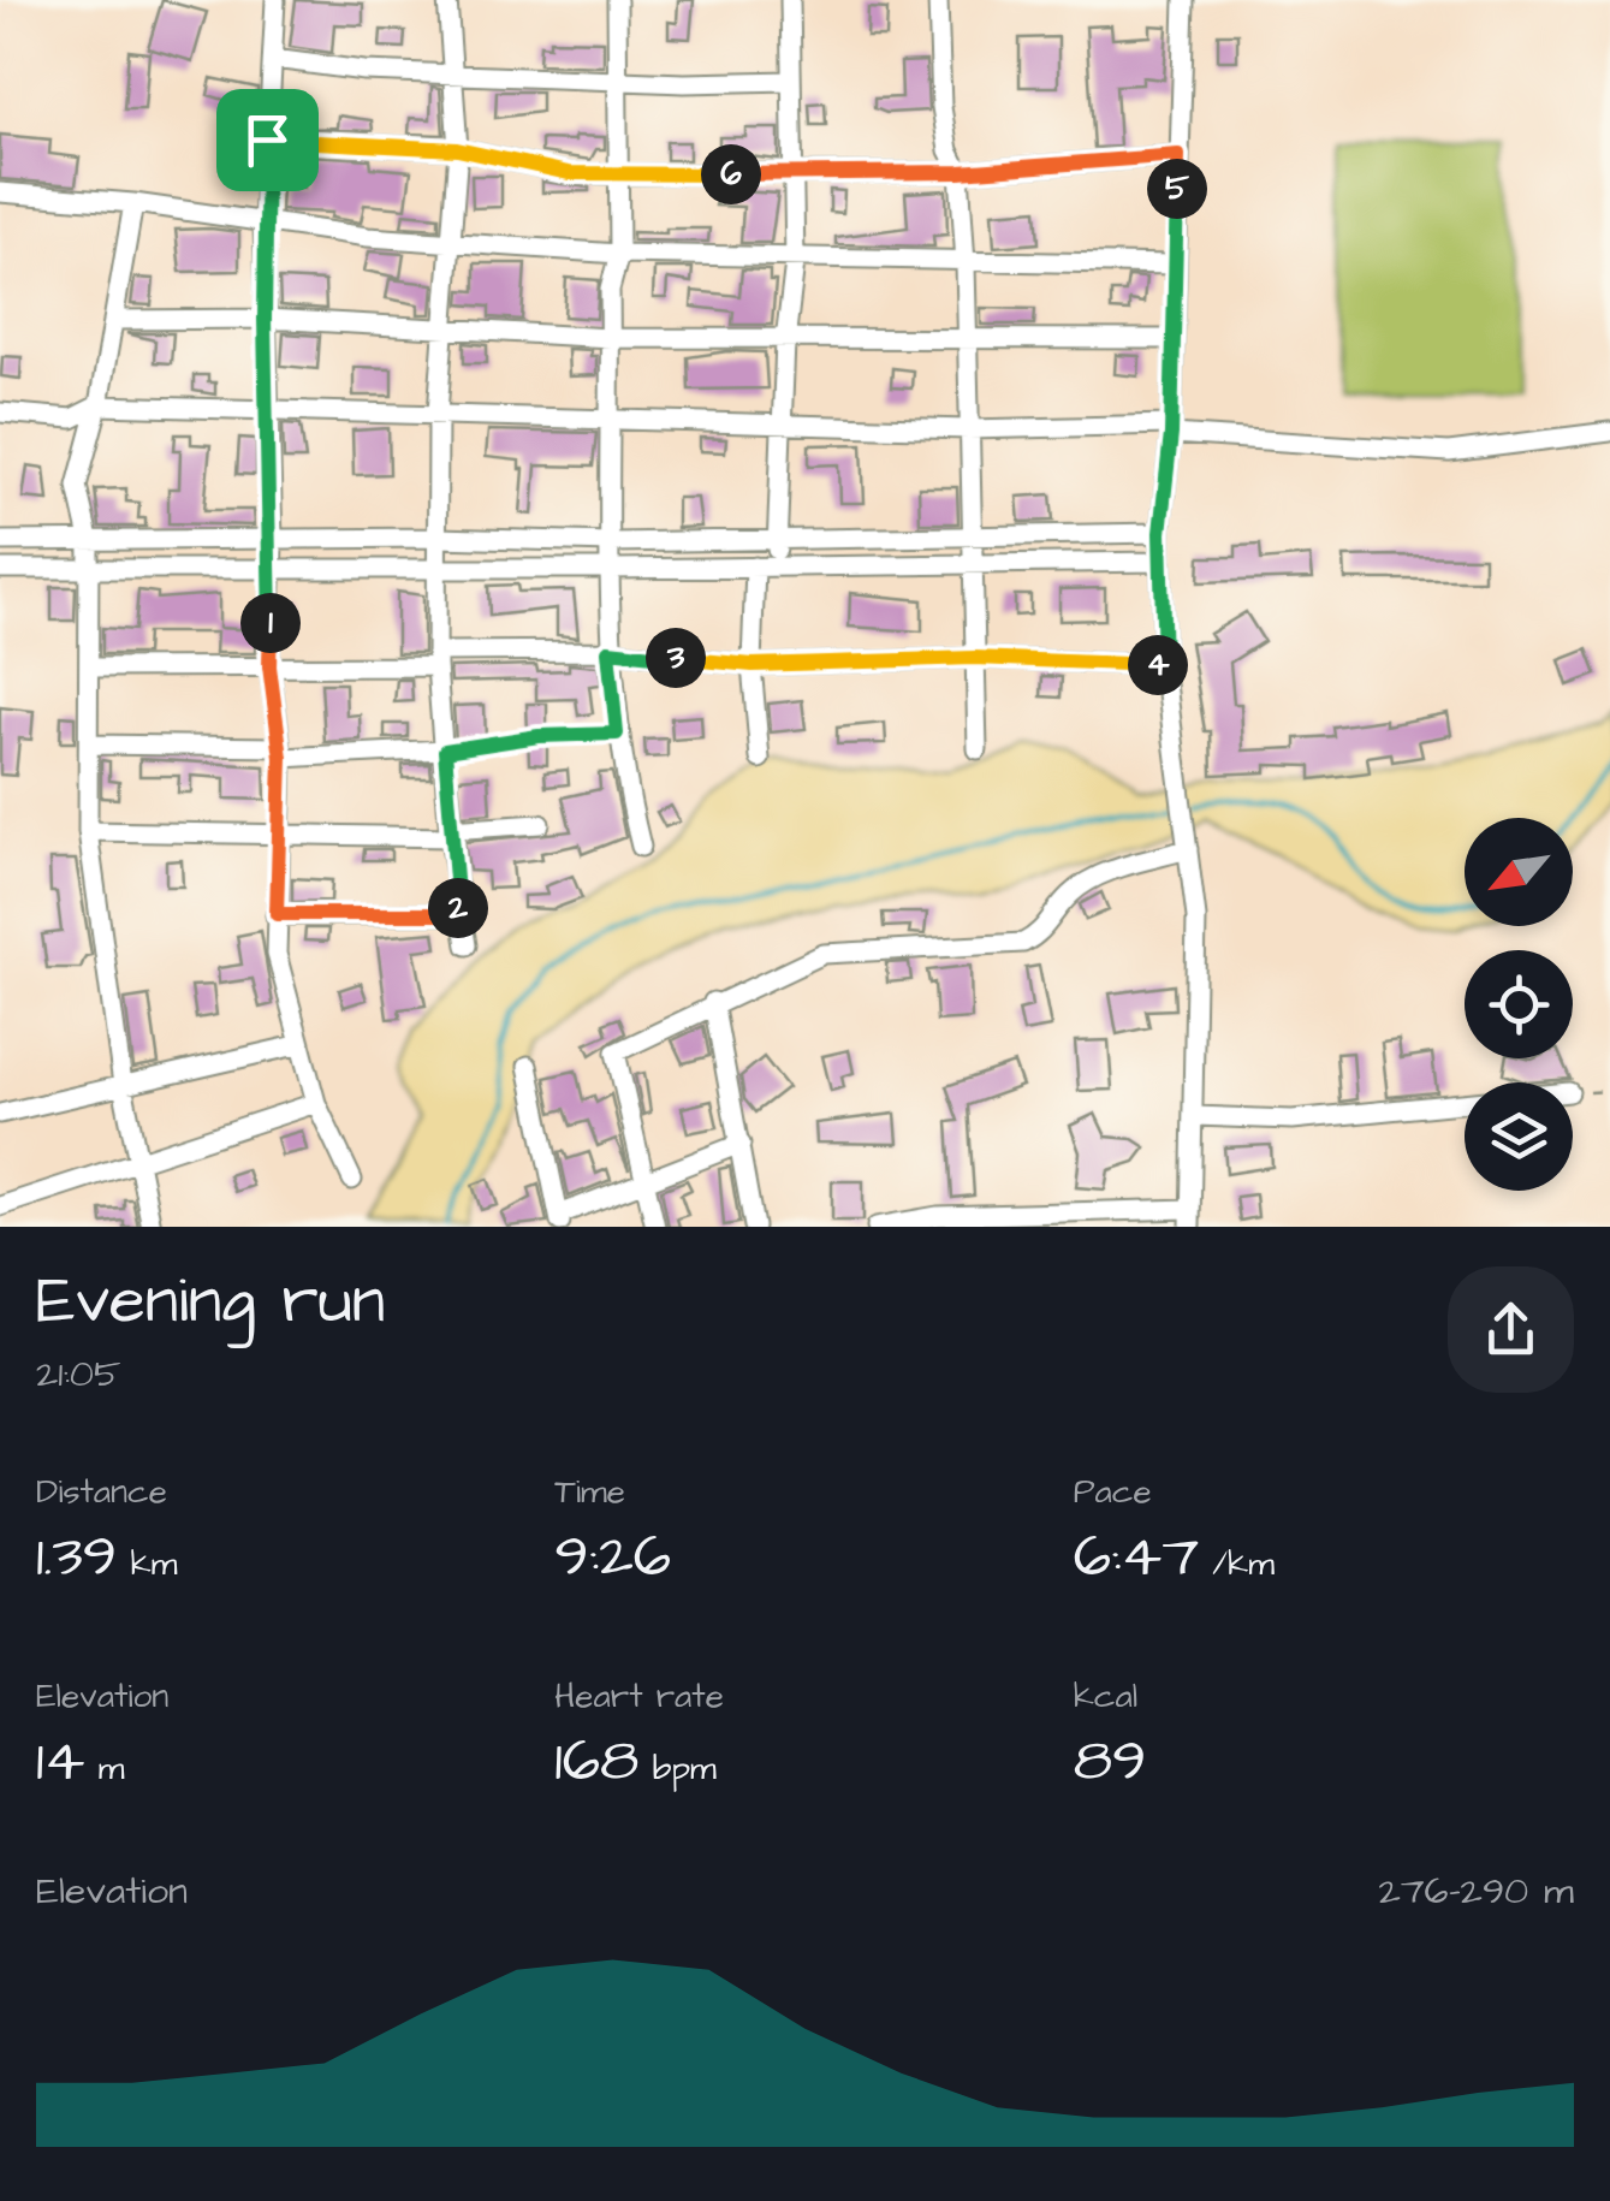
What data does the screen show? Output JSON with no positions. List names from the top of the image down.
{
  "north": "bottom left",
  "page": {
    "pins": [
      "6",
      "5",
      "1",
      "3",
      "4",
      "2"
    ],
    "heading": ["Evening run", "21:05"],
    "stats": [
      ["Distance", "1.39 km"],
      ["Time", "9:26"],
      ["Pace", "6:47 /km"],
      ["Elevation", "14 m"],
      ["Heart rate", "168 bpm"],
      ["kcal", "89"]
    ],
    "chart": ["Elevation", "276–290 m"]
  }
}
